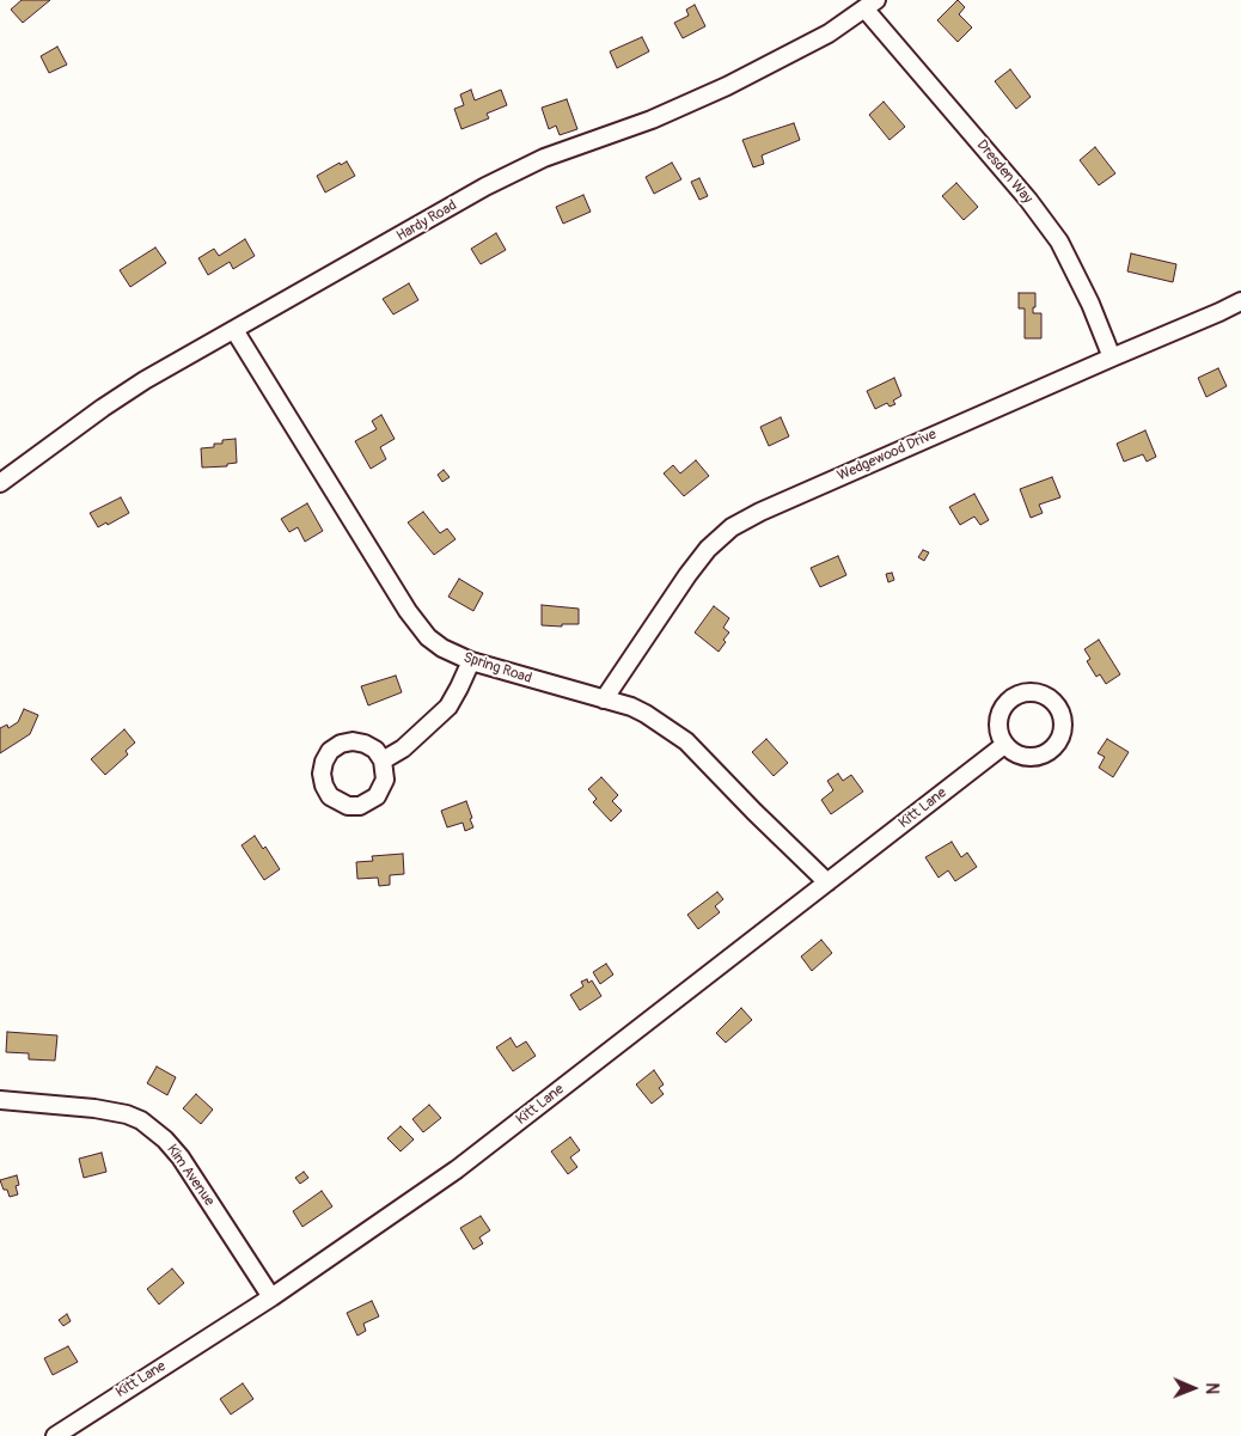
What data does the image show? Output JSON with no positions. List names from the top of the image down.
{
  "streets": {
    "street": [
      "Dresden Way",
      "Hardy Road",
      "Wedgewood Drive",
      "Spring Road",
      "Kitt Lane",
      "Kim Avenue"
    ]
  },
  "crossings": [
    ["Dresden Way", "Hardy Road"],
    ["Dresden Way", "Wedgewood Drive"],
    ["Hardy Road", "Spring Road"],
    ["Wedgewood Drive", "Spring Road"],
    ["Spring Road", "Kitt Lane"],
    ["Kitt Lane", "Kim Avenue"]
  ],
  "north": "right"
}
